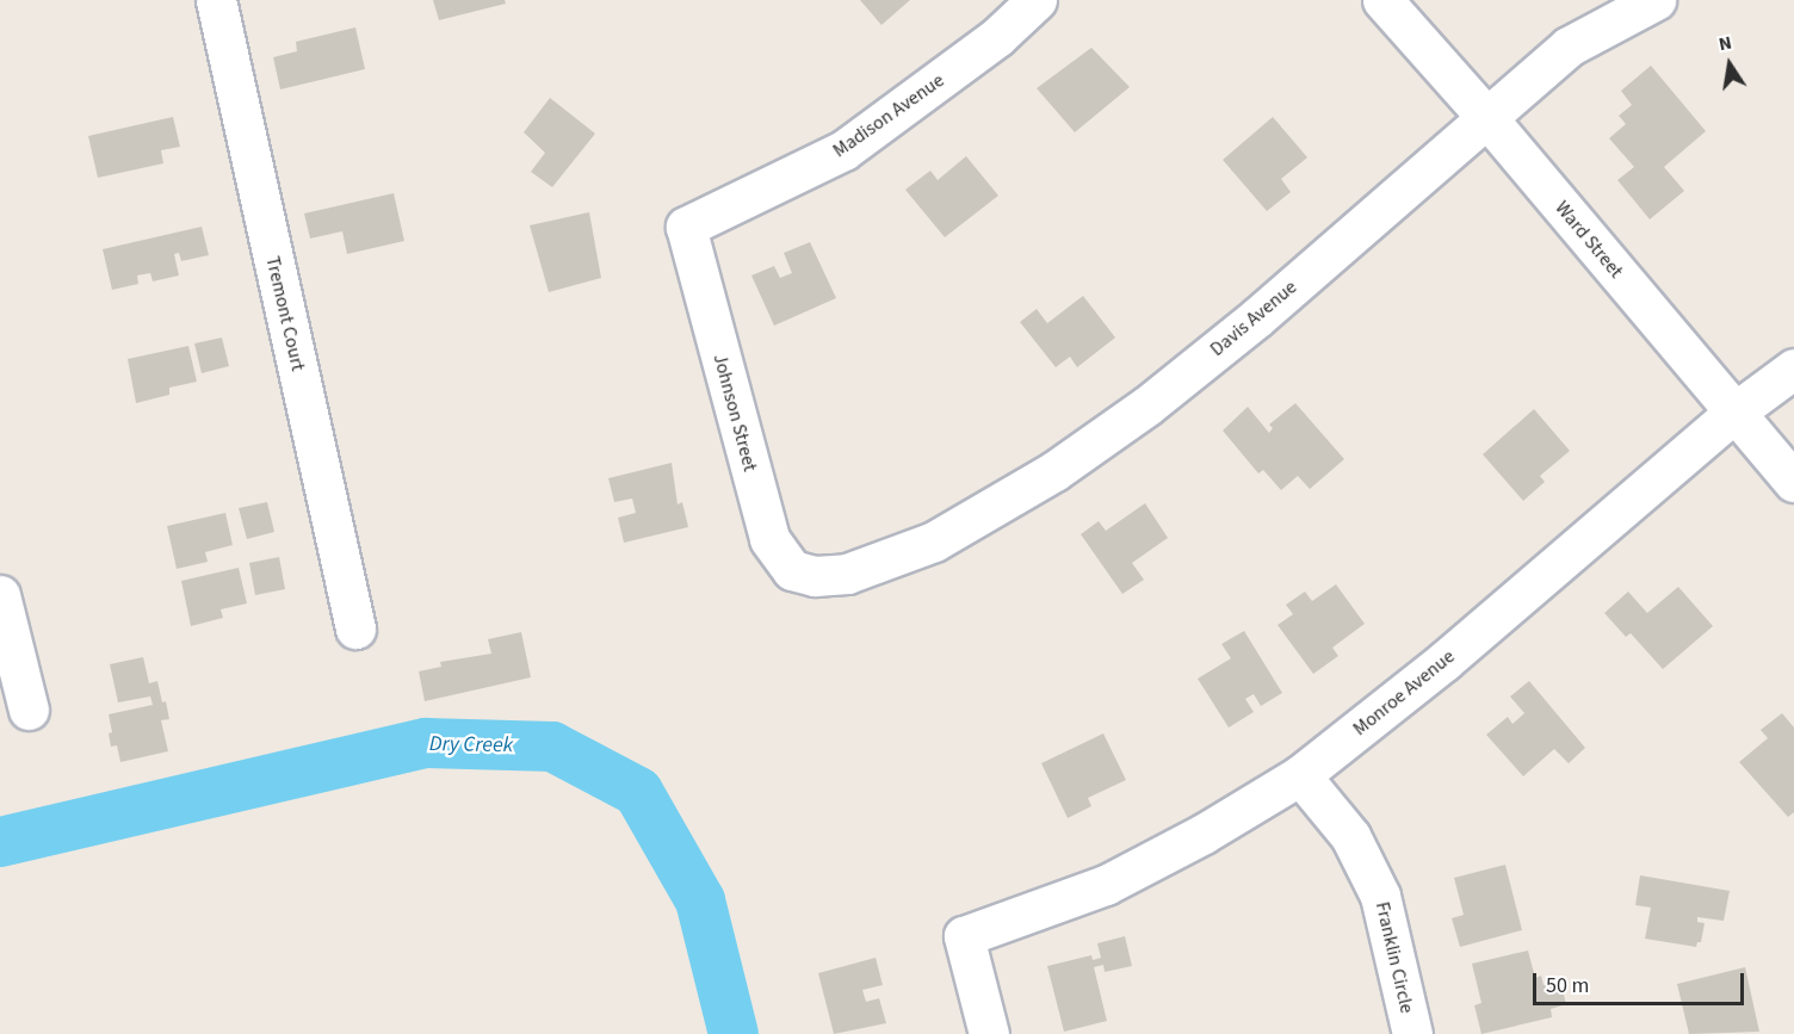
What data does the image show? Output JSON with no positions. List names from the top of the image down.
{
  "streets": {
    "street": [
      "Madison Avenue",
      "Ward Street",
      "Tremont Court",
      "Davis Avenue",
      "Johnson Street",
      "Monroe Avenue",
      "Franklin Circle"
    ]
  },
  "crossings": [
    ["Madison Avenue", "Johnson Street"],
    ["Ward Street", "Davis Avenue"],
    ["Ward Street", "Monroe Avenue"],
    ["Davis Avenue", "Johnson Street"],
    ["Monroe Avenue", "Franklin Circle"]
  ],
  "water": ["Dry Creek"],
  "scale_bar": "50 m",
  "north": "top"
}
